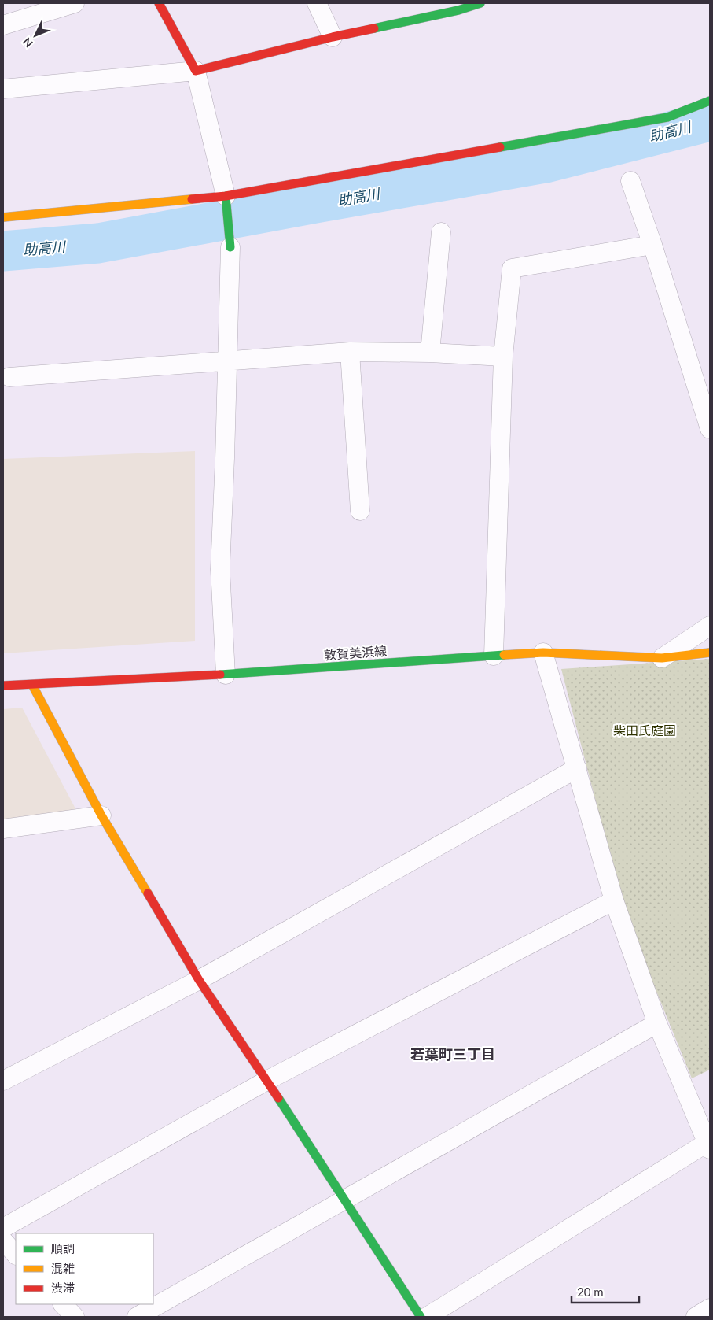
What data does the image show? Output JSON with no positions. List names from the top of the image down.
{
  "streets": {
    "street": ["敦賀美浜線"]
  },
  "districts": ["若葉町三丁目"],
  "water": ["助高川"],
  "parks": ["柴田氏庭園"],
  "legend": ["順調", "混雑", "渋滞"],
  "scale_bar": "20 m",
  "north": "bottom left"
}
